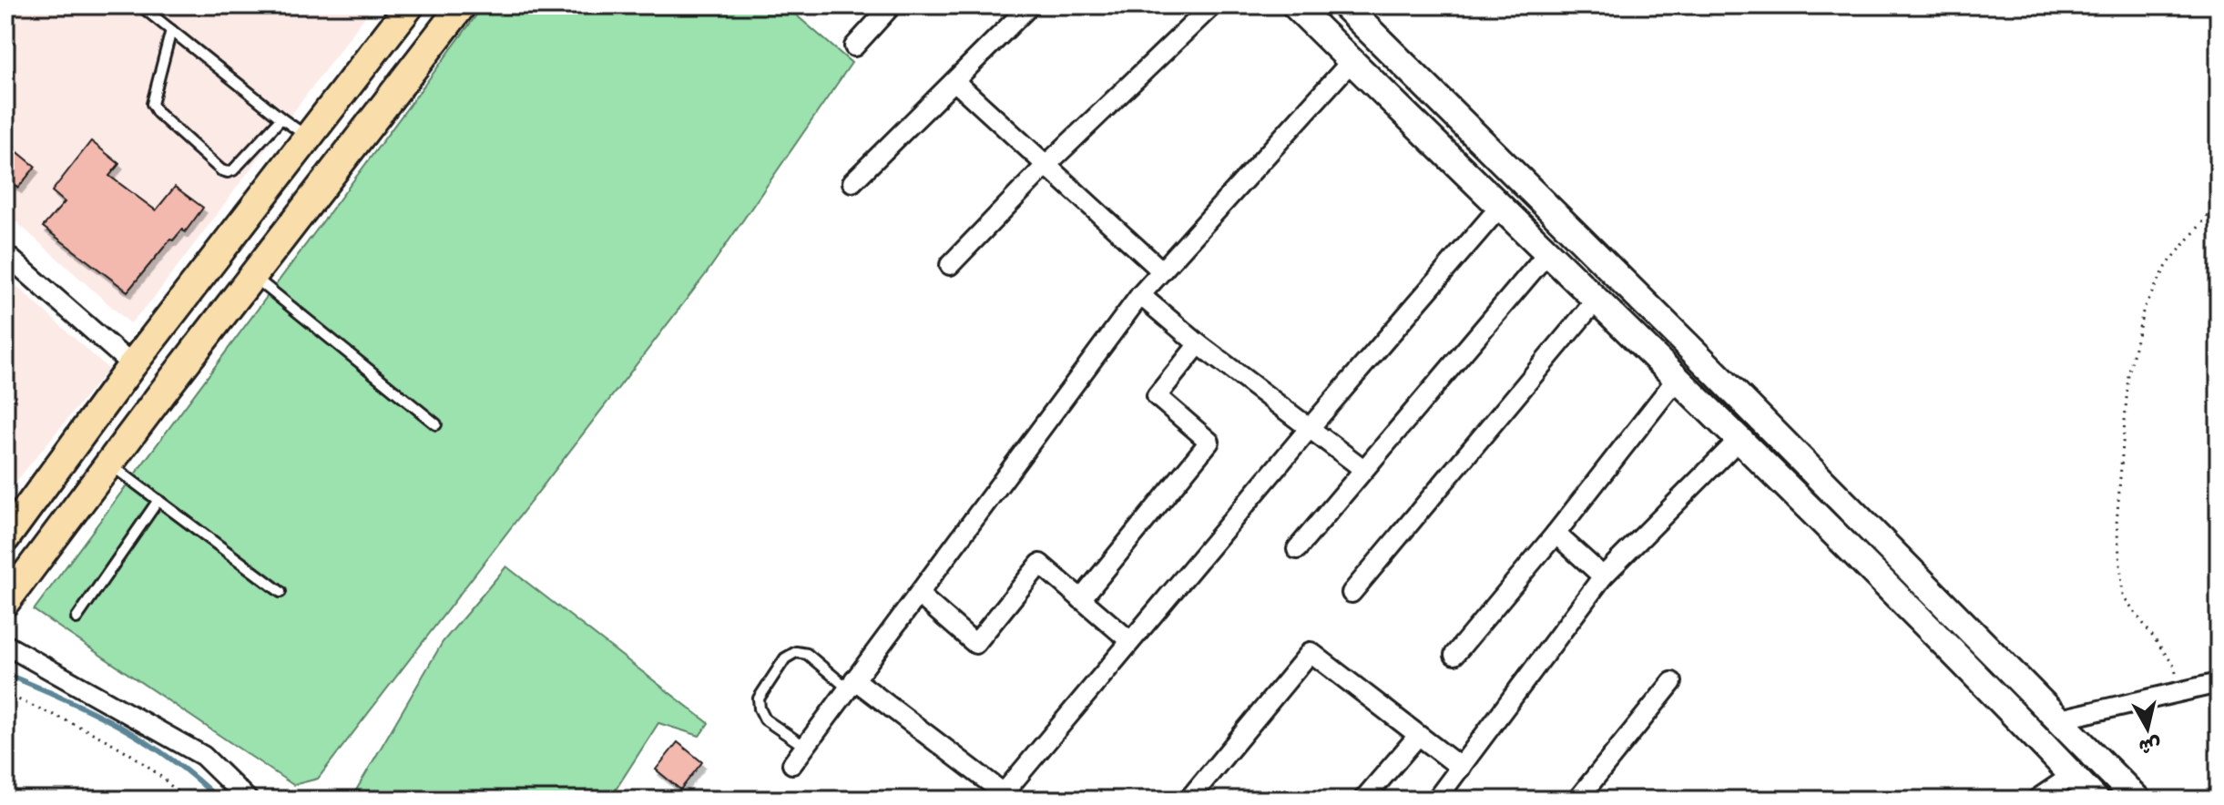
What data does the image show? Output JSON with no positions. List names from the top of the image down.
{
  "north": "bottom"
}
